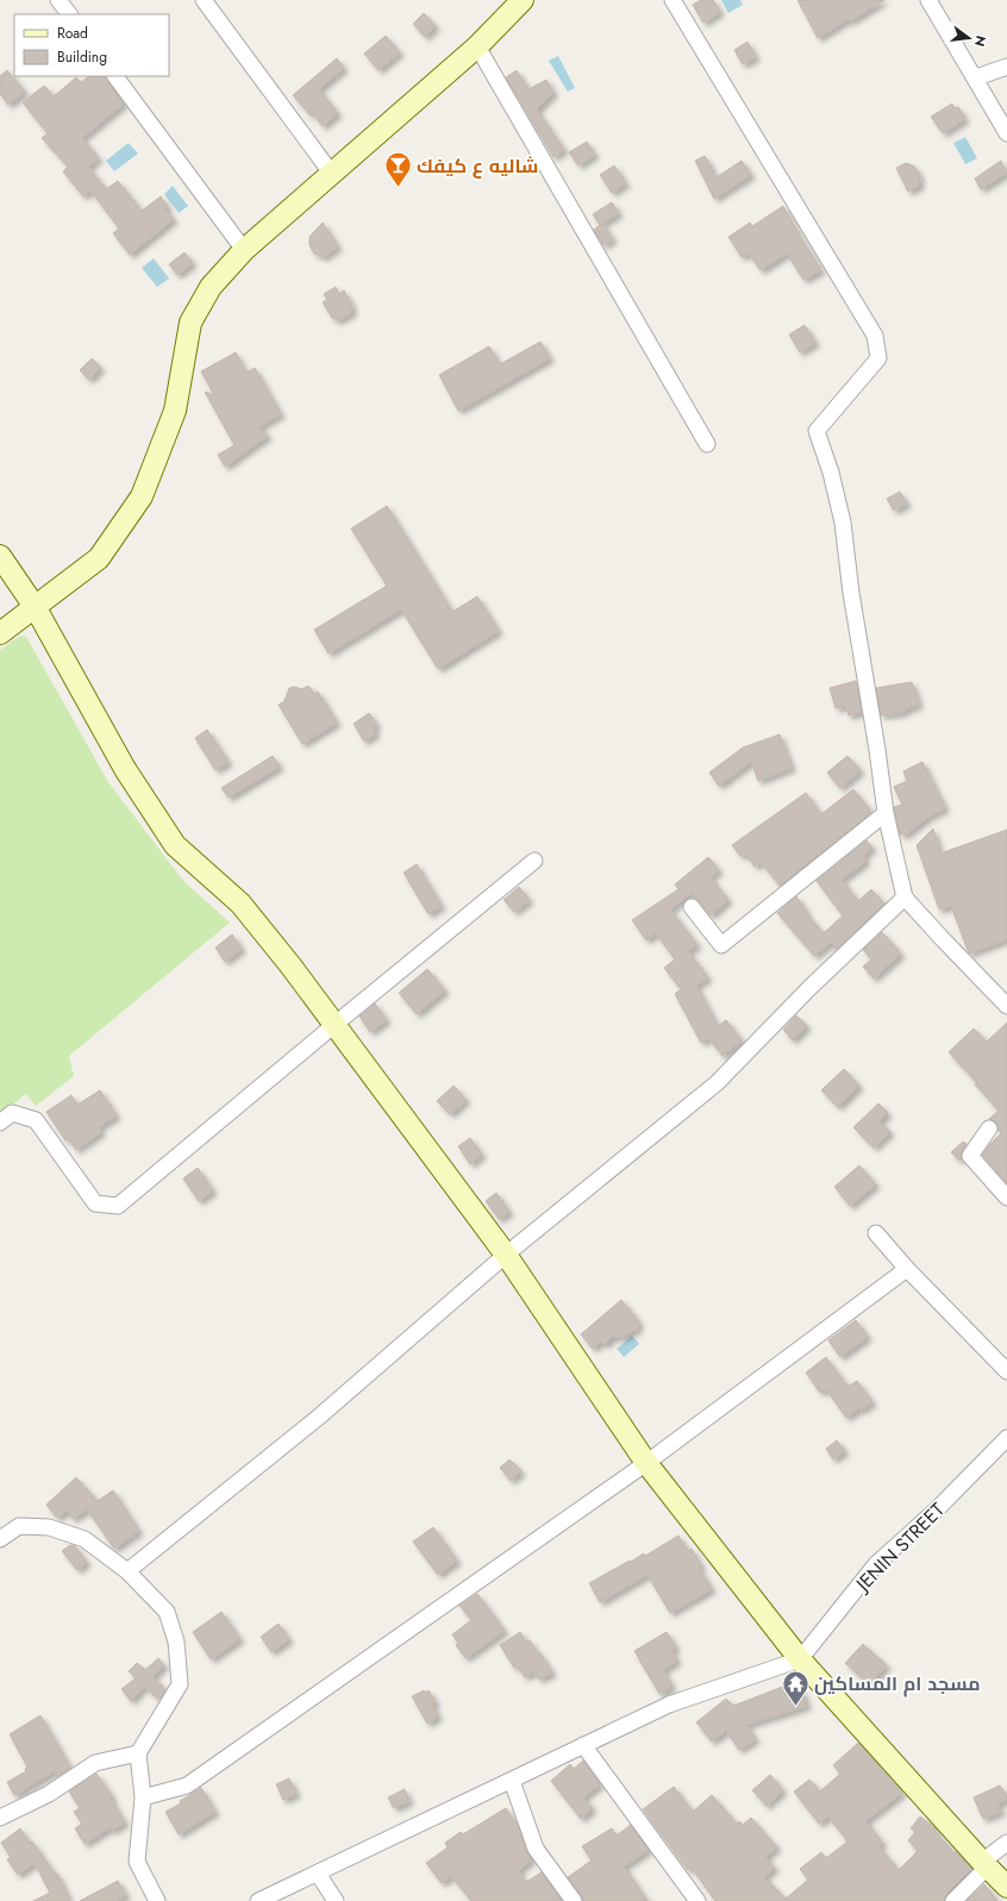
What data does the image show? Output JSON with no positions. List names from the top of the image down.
{
  "streets": {
    "street": ["JENIN STREET"]
  },
  "places": {
    "bar": ["شاليه ع كيفك"],
    "temple": ["مسجد ام المساكين"]
  },
  "legend": ["Road", "Building"],
  "north": "right"
}
